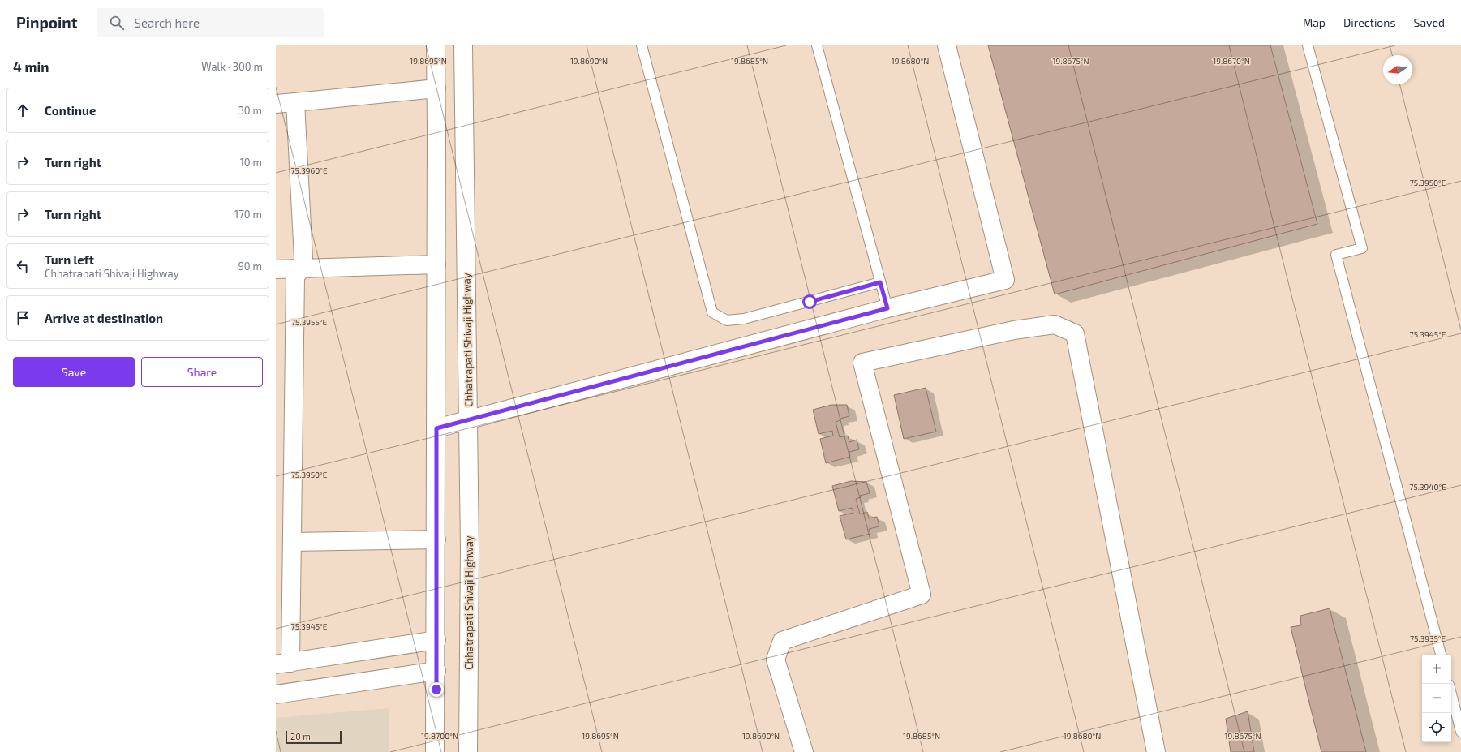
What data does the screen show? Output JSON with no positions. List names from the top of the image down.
{
  "streets": {
    "street": ["Chhatrapati Shivaji Highway"]
  },
  "scale_bar": "20 m",
  "north": "left",
  "page": {
    "header": "Pinpoint",
    "search": "Search here",
    "nav": ["Map", "Directions", "Saved"],
    "heading": ["4 min", "Walk · 300 m"],
    "list": [
      ["Continue", "30 m"],
      ["Turn right", "10 m"],
      ["Turn right", "170 m"],
      ["Turn left", "Chhatrapati Shivaji Highway", "90 m"],
      "Arrive at destination"
    ],
    "buttons": ["Save", "Share"],
    "map_buttons": ["+", "−"],
    "scale": "20 m"
  },
  "coordinates": [
    "19.8695°N",
    "19.8690°N",
    "19.8685°N",
    "19.8680°N",
    "19.8675°N",
    "19.8670°N",
    "75.3960°E",
    "75.3950°E",
    "75.3955°E",
    "75.3945°E",
    "75.3940°E",
    "75.3935°E",
    "19.8700°N"
  ]
}
